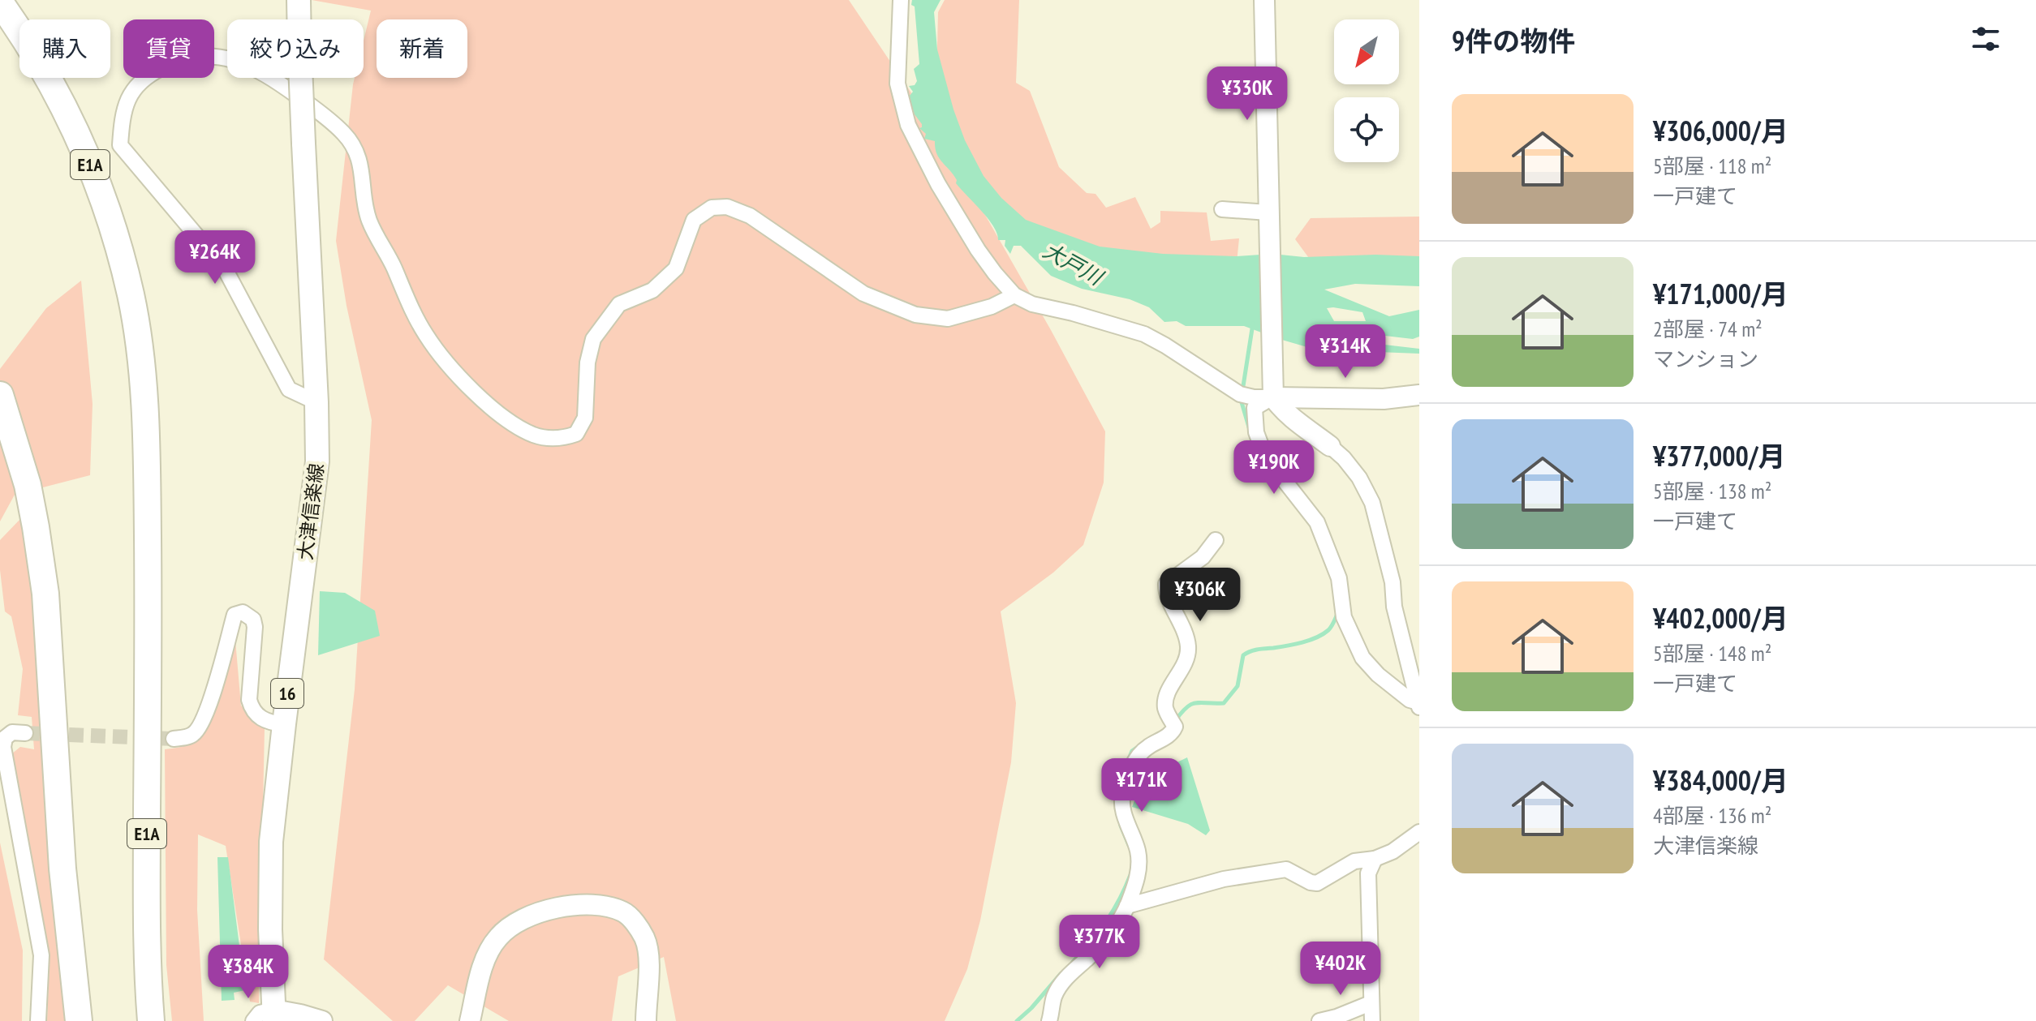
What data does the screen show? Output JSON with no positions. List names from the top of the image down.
{
  "streets": {
    "highway": ["E1A"],
    "main road": ["大津信楽線", "16"]
  },
  "water": ["大戸川"],
  "north": "bottom left",
  "page": {
    "heading": "9件の物件",
    "chip": [
      "購入",
      "賃貸",
      "絞り込み",
      "新着"
    ],
    "price": [
      "¥330K",
      "¥264K",
      "¥314K",
      "¥190K",
      "¥306K",
      "¥171K",
      "¥377K",
      "¥402K",
      "¥384K"
    ],
    "list": [
      {
        "name": "¥306,000/月",
        "note": "5部屋 · 118 m² · 一戸建て"
      },
      {
        "name": "¥171,000/月",
        "note": "2部屋 · 74 m² · マンション"
      },
      {
        "name": "¥377,000/月",
        "note": "5部屋 · 138 m² · 一戸建て"
      },
      {
        "name": "¥402,000/月",
        "note": "5部屋 · 148 m² · 一戸建て"
      },
      {
        "name": "¥384,000/月",
        "note": "4部屋 · 136 m² · 大津信楽線"
      }
    ]
  }
}
